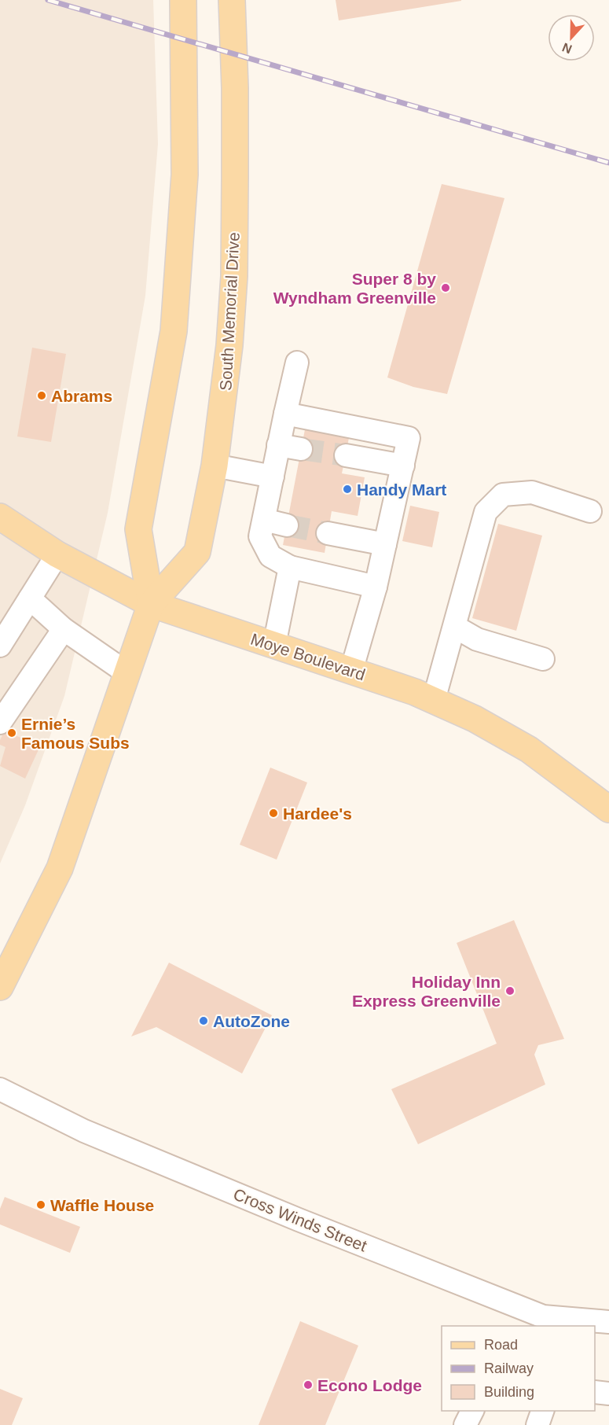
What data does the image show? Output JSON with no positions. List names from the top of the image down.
{
  "streets": {
    "main road": ["South Memorial Drive", "Moye Boulevard"],
    "street": ["Cross Winds Street"]
  },
  "crossings": [
    ["South Memorial Drive", "Moye Boulevard"]
  ],
  "places": [
    "Super 8 by Wyndham Greenville",
    "Abrams",
    "Handy Mart",
    "Ernie’s Famous Subs",
    "Hardee's",
    "Holiday Inn Express Greenville",
    "AutoZone",
    "Waffle House",
    "Econo Lodge"
  ],
  "legend": ["Road", "Railway", "Building"],
  "north": "bottom"
}
